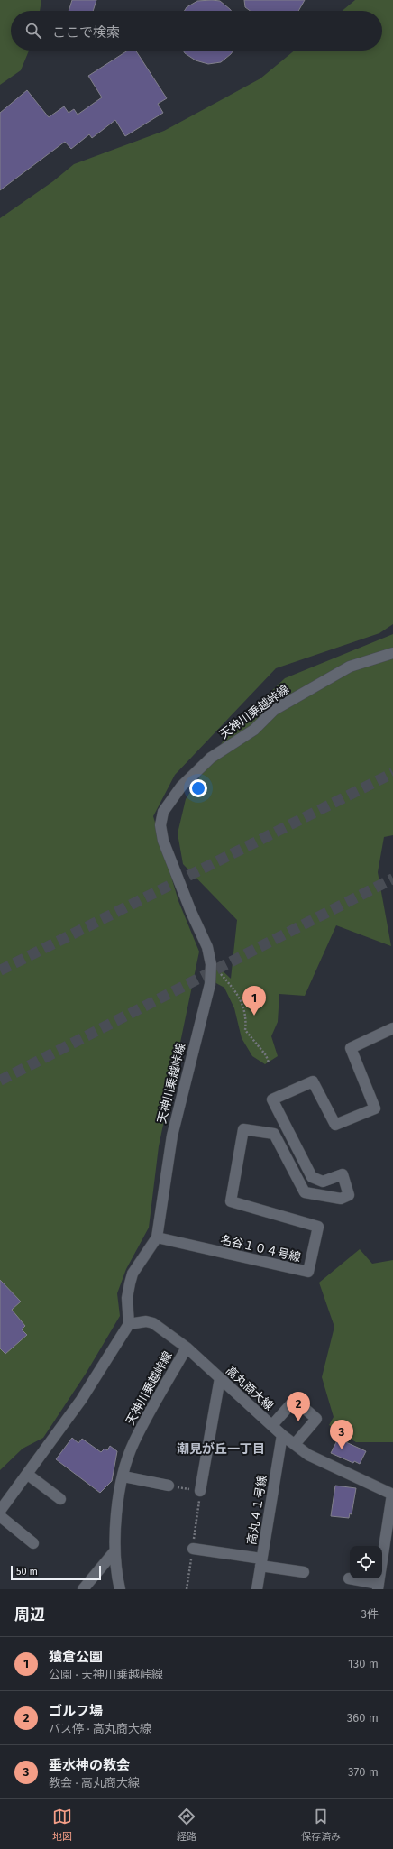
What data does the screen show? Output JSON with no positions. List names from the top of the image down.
{
  "streets": {
    "street": [
      "天神川乗越峠線",
      "名谷１０４号線",
      "高丸商大線",
      "高丸４１号線"
    ]
  },
  "crossings": [
    ["天神川乗越峠線", "名谷１０４号線"],
    ["天神川乗越峠線", "高丸商大線"],
    ["高丸商大線", "高丸４１号線"]
  ],
  "districts": ["潮見が丘一丁目"],
  "scale_bar": "50 m",
  "page": {
    "search": "ここで検索",
    "pins": ["1", "2", "3"],
    "scale": "50 m",
    "heading": ["周辺", "3件"],
    "list": [
      {
        "mark": "1",
        "name": "猿倉公園",
        "note": "公園 · 天神川乗越峠線",
        "value": "130 m"
      },
      {
        "mark": "2",
        "name": "ゴルフ場",
        "note": "バス停 · 高丸商大線",
        "value": "360 m"
      },
      {
        "mark": "3",
        "name": "垂水神の教会",
        "note": "教会 · 高丸商大線",
        "value": "370 m"
      }
    ],
    "nav": ["地図", "経路", "保存済み"]
  }
}
